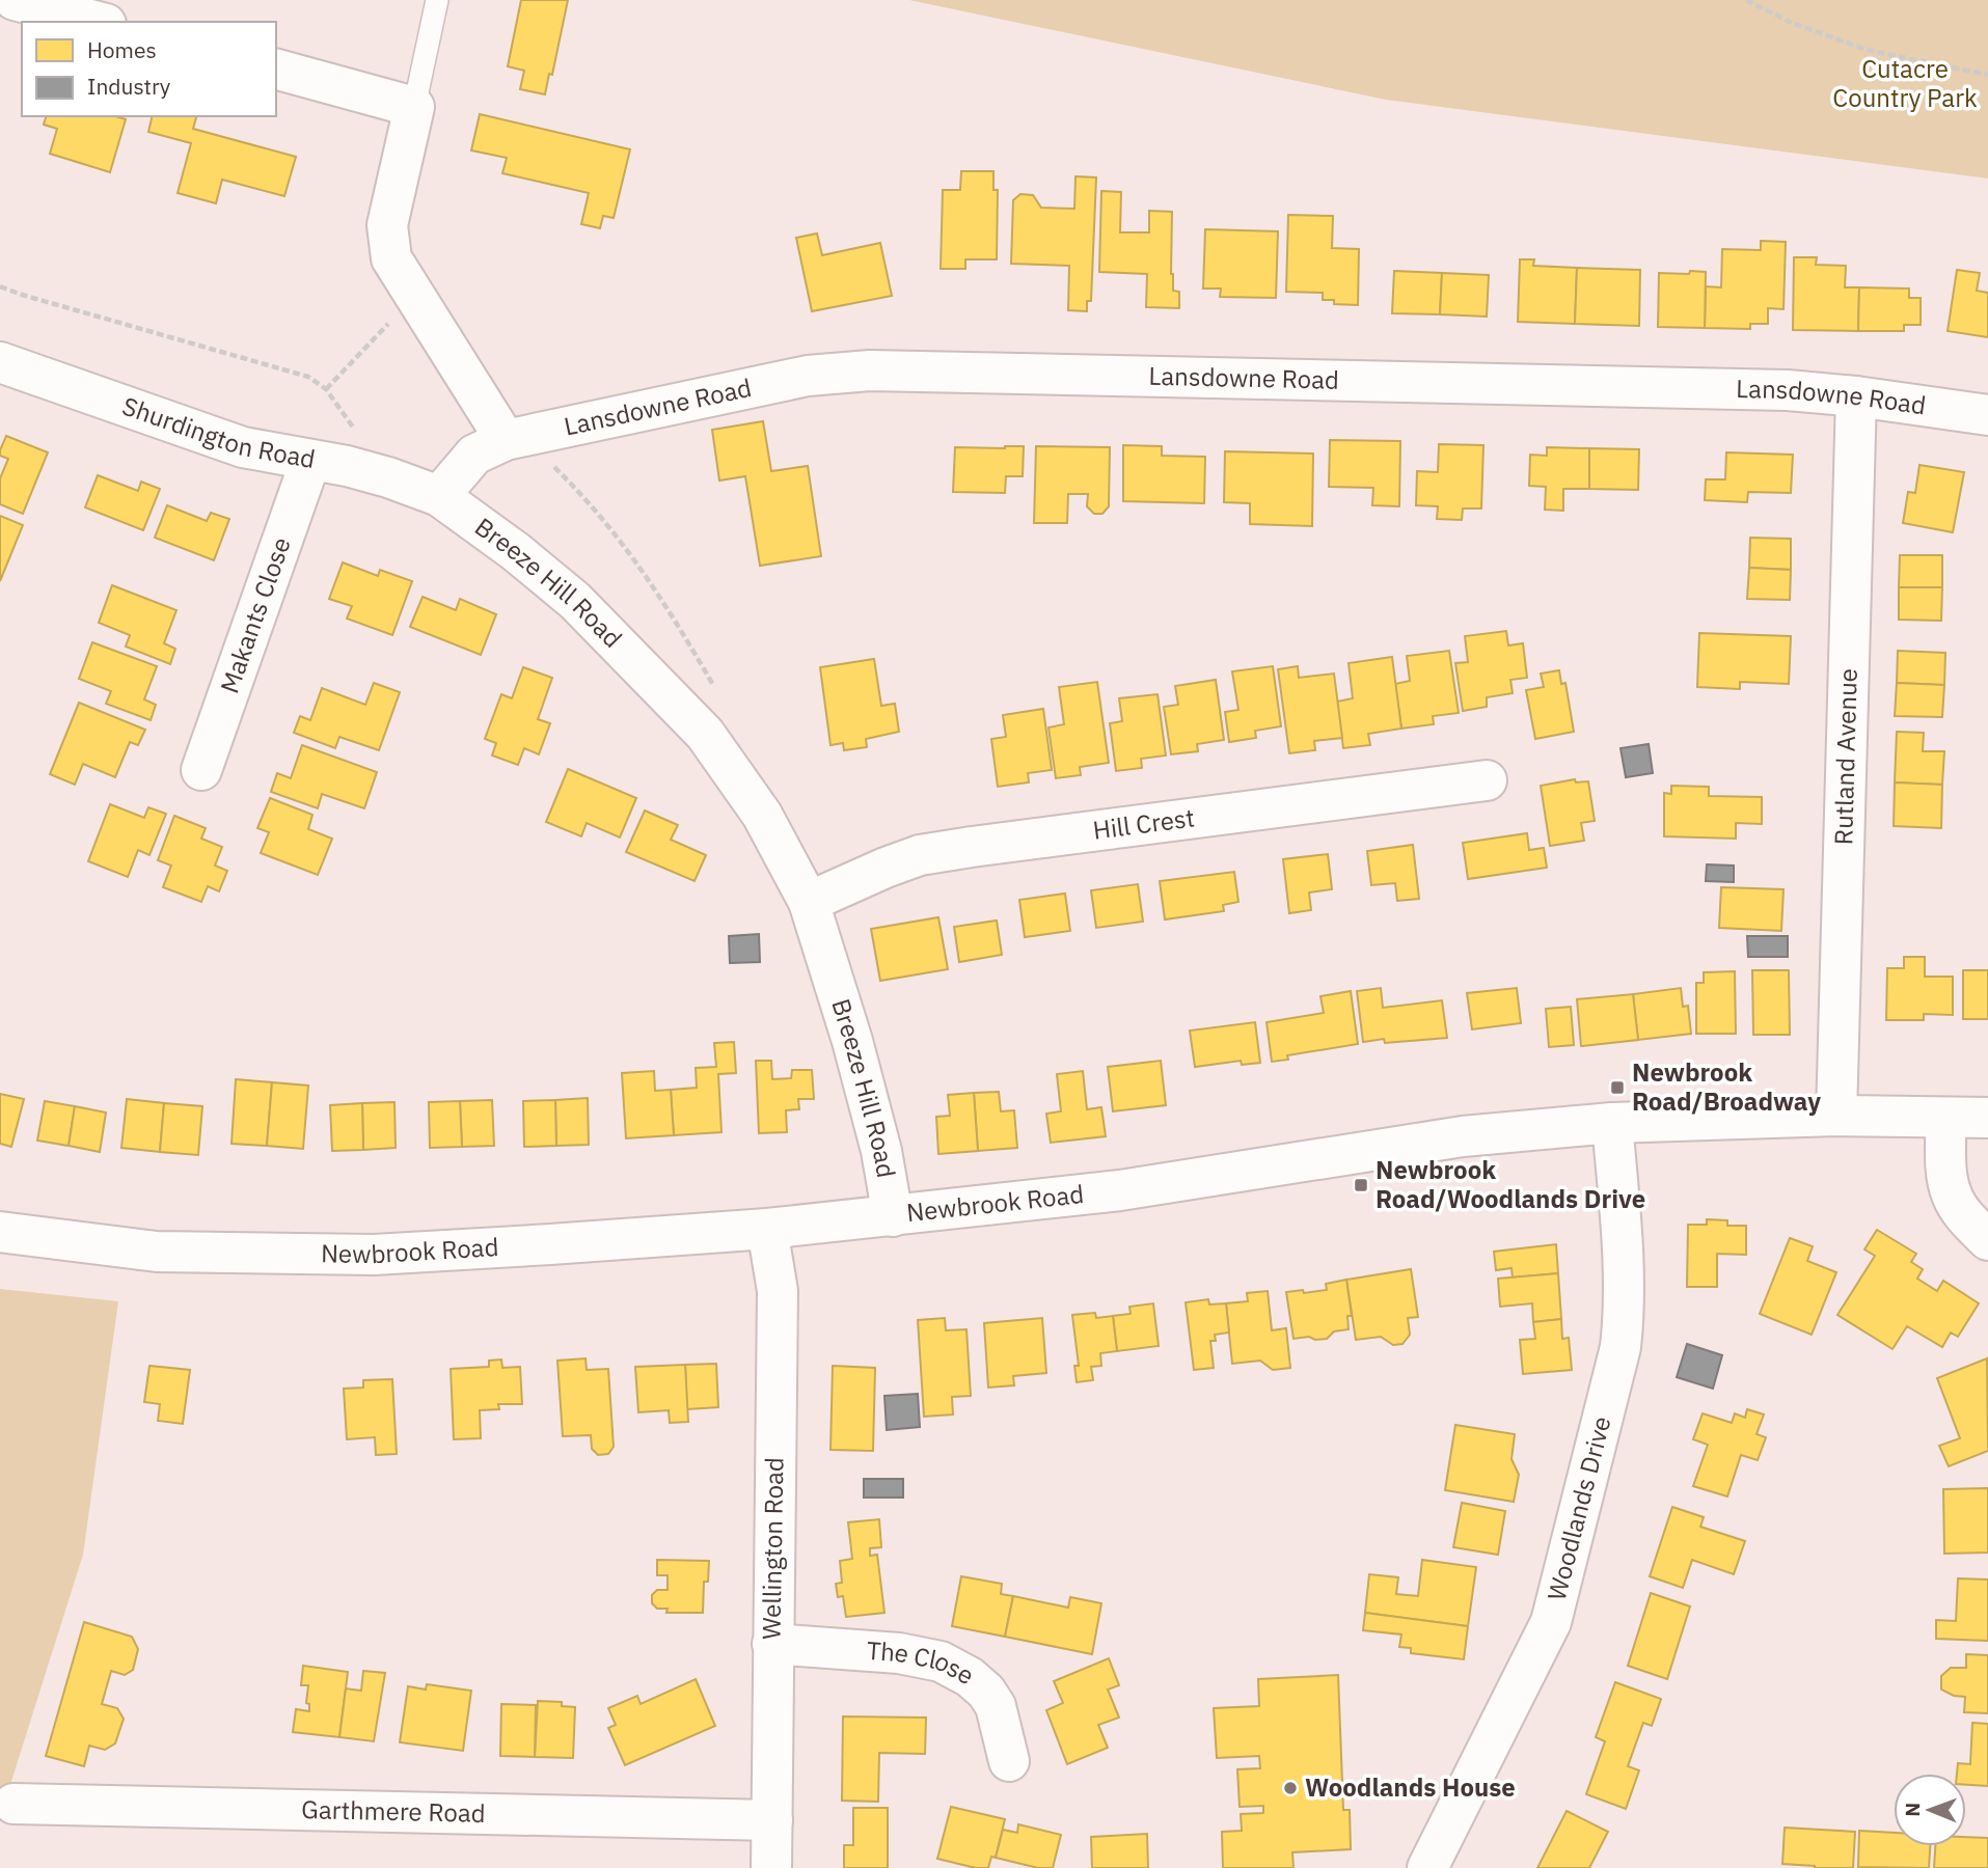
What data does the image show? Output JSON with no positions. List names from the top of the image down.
{
  "streets": {
    "main road": [
      "Lansdowne Road",
      "Shurdington Road",
      "Breeze Hill Road",
      "Makants Close",
      "Rutland Avenue",
      "Hill Crest",
      "Newbrook Road",
      "Woodlands Drive",
      "Wellington Road",
      "The Close",
      "Garthmere Road"
    ]
  },
  "crossings": [
    ["Lansdowne Road", "Rutland Avenue"],
    ["Shurdington Road", "Breeze Hill Road"],
    ["Shurdington Road", "Makants Close"],
    ["Breeze Hill Road", "Hill Crest"],
    ["Breeze Hill Road", "Newbrook Road"],
    ["Rutland Avenue", "Newbrook Road"],
    ["Newbrook Road", "Woodlands Drive"],
    ["Newbrook Road", "Wellington Road"],
    ["Wellington Road", "The Close"],
    ["Wellington Road", "Garthmere Road"]
  ],
  "parks": ["Cutacre Country Park"],
  "places": {
    "transit": ["Newbrook Road/Broadway", "Newbrook Road/Woodlands Drive"],
    "other": ["Woodlands House"]
  },
  "legend": ["Homes", "Industry"],
  "north": "left"
}
